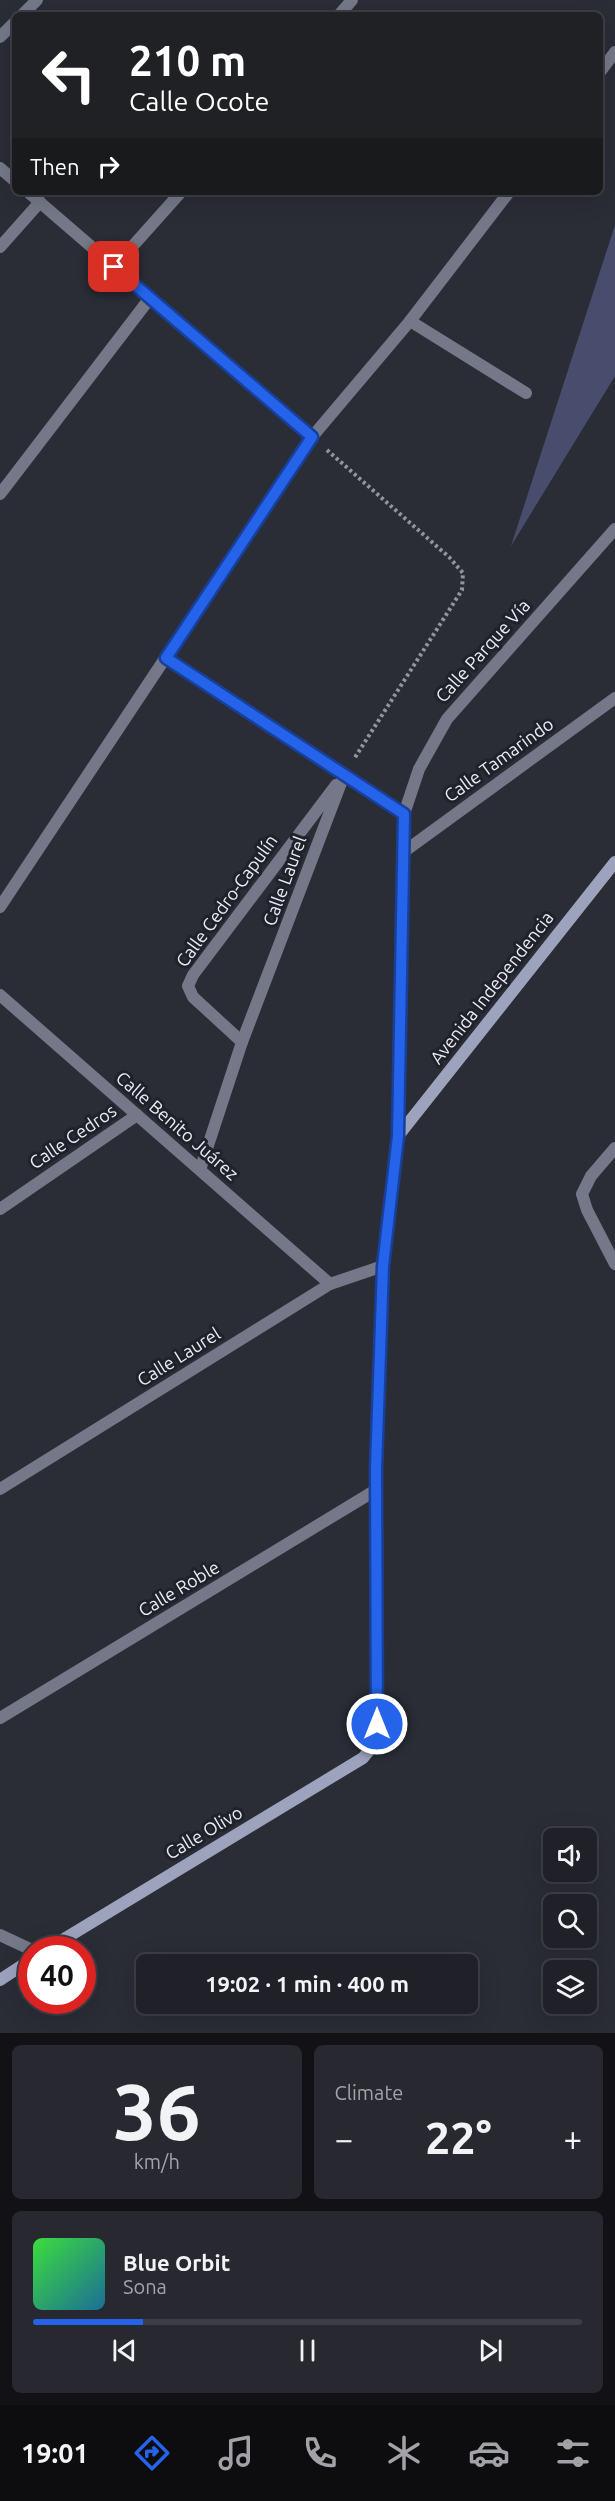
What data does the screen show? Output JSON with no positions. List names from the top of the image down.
{
  "streets": {
    "street": [
      "Calle Parque Vía",
      "Calle Tamarindo",
      "Calle Laurel",
      "Calle Cedro-Capulín",
      "Avenida Independencia",
      "Calle Benito Juárez",
      "Calle Cedros",
      "Calle Roble",
      "Calle Olivo"
    ]
  },
  "crossings": [
    ["Calle Parque Vía", "Calle Tamarindo"],
    ["Calle Parque Vía", "Avenida Independencia"],
    ["Calle Laurel", "Calle Cedro-Capulín"],
    ["Calle Laurel", "Calle Benito Juárez"],
    ["Calle Benito Juárez", "Calle Cedros"],
    ["Calle Roble", "Calle Olivo"]
  ],
  "page": {
    "turn": ["210 m", "Calle Ocote"],
    "then": "Then",
    "limit": "40",
    "trip": "19:02 · 1 min · 400 m",
    "tile": [
      ["36", "km/h"],
      "Climate"
    ],
    "heat": ["−", "22°", "+"],
    "song": ["Blue Orbit", "Sona"],
    "tabs": "19:01"
  }
}
